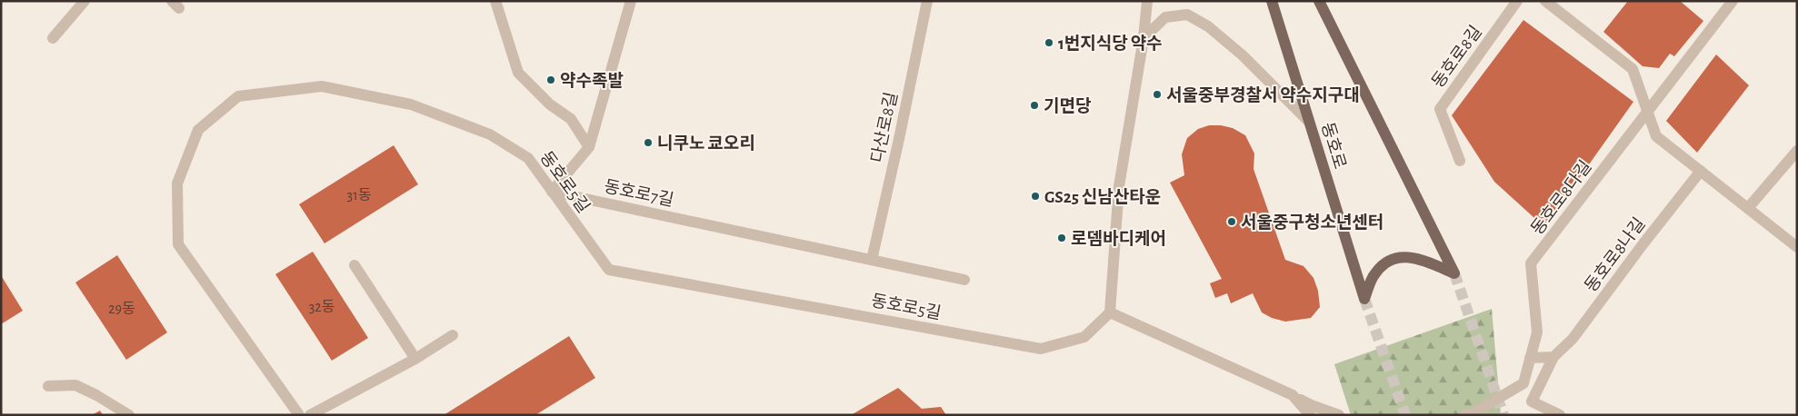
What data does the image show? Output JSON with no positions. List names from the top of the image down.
{
  "streets": {
    "main road": ["동호로"],
    "street": [
      "동호로8길",
      "다산로8길",
      "동호로5길",
      "동호로7길",
      "동호로8다길",
      "동호로8나길"
    ]
  },
  "crossings": [
    ["다산로8길", "동호로7길"],
    ["동호로5길", "동호로7길"]
  ],
  "places": [
    "1번지식당 약수",
    "약수족발",
    "서울중부경찰서 약수지구대",
    "기면당",
    "니쿠노 쿄오리",
    "GS25 신남산타운",
    "서울중구청소년센터",
    "로뎀바디케어"
  ],
  "house_numbers": ["31동", "32동", "29동"]
}
